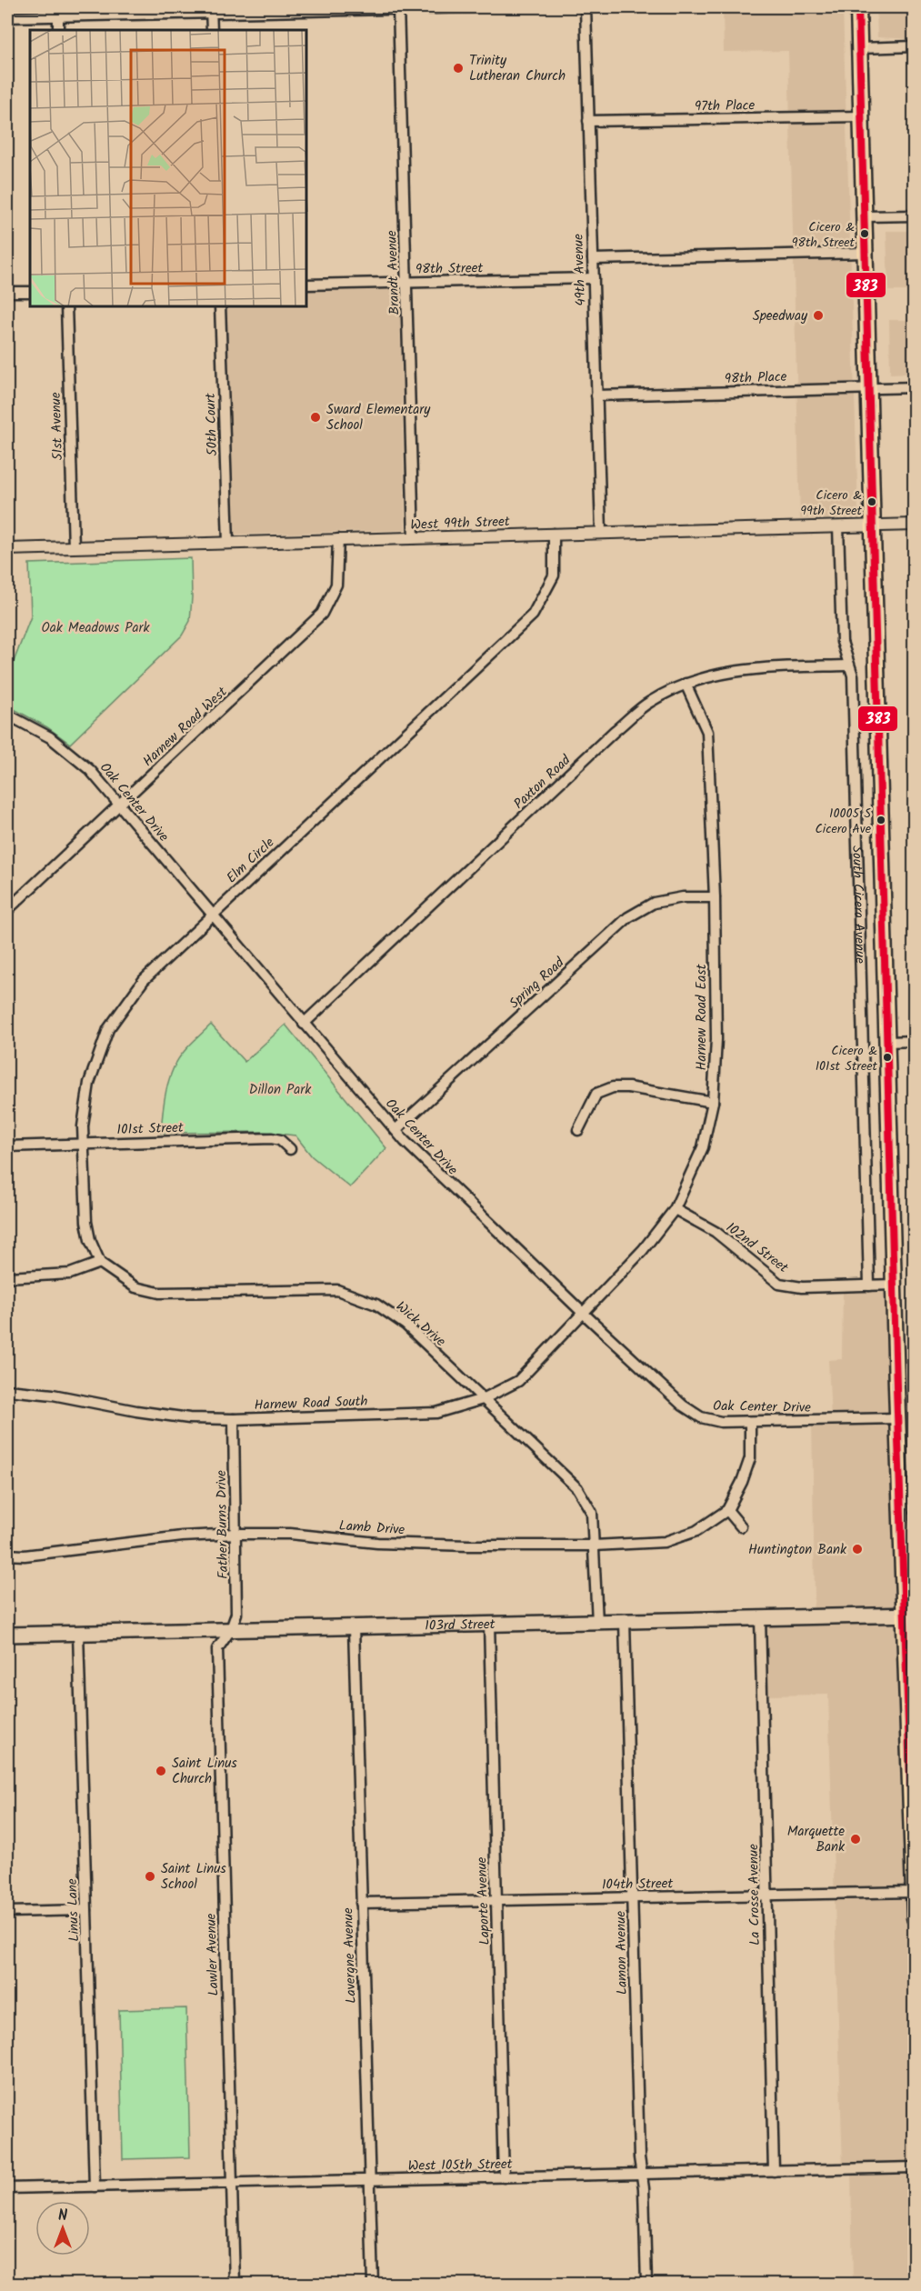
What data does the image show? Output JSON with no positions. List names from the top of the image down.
{
  "streets": {
    "main road": ["South Cicero Avenue", "103rd Street"],
    "street": [
      "97th Place",
      "98th Street",
      "49th Avenue",
      "Brandt Avenue",
      "98th Place",
      "50th Court",
      "51st Avenue",
      "West 99th Street",
      "Harnew Road West",
      "Paxton Road",
      "Oak Center Drive",
      "Elm Circle",
      "Spring Road",
      "Harnew Road East",
      "101st Street",
      "102nd Street",
      "Wick Drive",
      "Harnew Road South",
      "Father Burns Drive",
      "Lamb Drive",
      "104th Street",
      "La Crosse Avenue",
      "Laporte Avenue",
      "Linus Lane",
      "Lamon Avenue",
      "Lawler Avenue",
      "Lavergne Avenue",
      "West 105th Street"
    ]
  },
  "crossings": [
    ["97th Place", "49th Avenue"],
    ["97th Place", "South Cicero Avenue"],
    ["98th Street", "49th Avenue"],
    ["98th Street", "Brandt Avenue"],
    ["49th Avenue", "98th Place"],
    ["49th Avenue", "West 99th Street"],
    ["Brandt Avenue", "West 99th Street"],
    ["98th Place", "South Cicero Avenue"],
    ["50th Court", "West 99th Street"],
    ["51st Avenue", "West 99th Street"],
    ["West 99th Street", "Harnew Road West"],
    ["West 99th Street", "Elm Circle"],
    ["West 99th Street", "South Cicero Avenue"],
    ["Harnew Road West", "Oak Center Drive"],
    ["Paxton Road", "Oak Center Drive"],
    ["Paxton Road", "South Cicero Avenue"],
    ["Paxton Road", "Harnew Road East"],
    ["Oak Center Drive", "Elm Circle"],
    ["Oak Center Drive", "South Cicero Avenue"],
    ["Oak Center Drive", "Spring Road"],
    ["Oak Center Drive", "Harnew Road East"],
    ["Oak Center Drive", "Harnew Road South"],
    ["Oak Center Drive", "Lamb Drive"],
    ["Elm Circle", "101st Street"],
    ["Elm Circle", "Wick Drive"],
    ["South Cicero Avenue", "102nd Street"],
    ["South Cicero Avenue", "103rd Street"],
    ["South Cicero Avenue", "104th Street"],
    ["Spring Road", "Harnew Road East"],
    ["Harnew Road East", "102nd Street"],
    ["Harnew Road East", "Harnew Road South"],
    ["Wick Drive", "Harnew Road South"],
    ["Wick Drive", "Lamb Drive"],
    ["Wick Drive", "103rd Street"],
    ["Harnew Road South", "Father Burns Drive"],
    ["Father Burns Drive", "Lamb Drive"],
    ["Father Burns Drive", "103rd Street"],
    ["Father Burns Drive", "Lawler Avenue"],
    ["103rd Street", "La Crosse Avenue"],
    ["103rd Street", "Laporte Avenue"],
    ["103rd Street", "Linus Lane"],
    ["103rd Street", "Lamon Avenue"],
    ["103rd Street", "Lawler Avenue"],
    ["103rd Street", "Lavergne Avenue"],
    ["104th Street", "La Crosse Avenue"],
    ["104th Street", "Laporte Avenue"],
    ["104th Street", "Lamon Avenue"],
    ["104th Street", "Lavergne Avenue"],
    ["La Crosse Avenue", "West 105th Street"],
    ["Laporte Avenue", "West 105th Street"],
    ["Linus Lane", "West 105th Street"],
    ["Lamon Avenue", "West 105th Street"],
    ["Lawler Avenue", "West 105th Street"],
    ["Lavergne Avenue", "West 105th Street"]
  ],
  "parks": ["Oak Meadows Park", "Dillon Park"],
  "places": [
    "Trinity Lutheran Church",
    "Cicero & 98th Street",
    "Speedway",
    "Sward Elementary School",
    "Cicero & 99th Street",
    "10005 S Cicero Ave",
    "Cicero & 101st Street",
    "Huntington Bank",
    "Saint Linus Church",
    "Marquette Bank",
    "Saint Linus School"
  ],
  "lines": ["transit line 383"],
  "north": "top"
}
